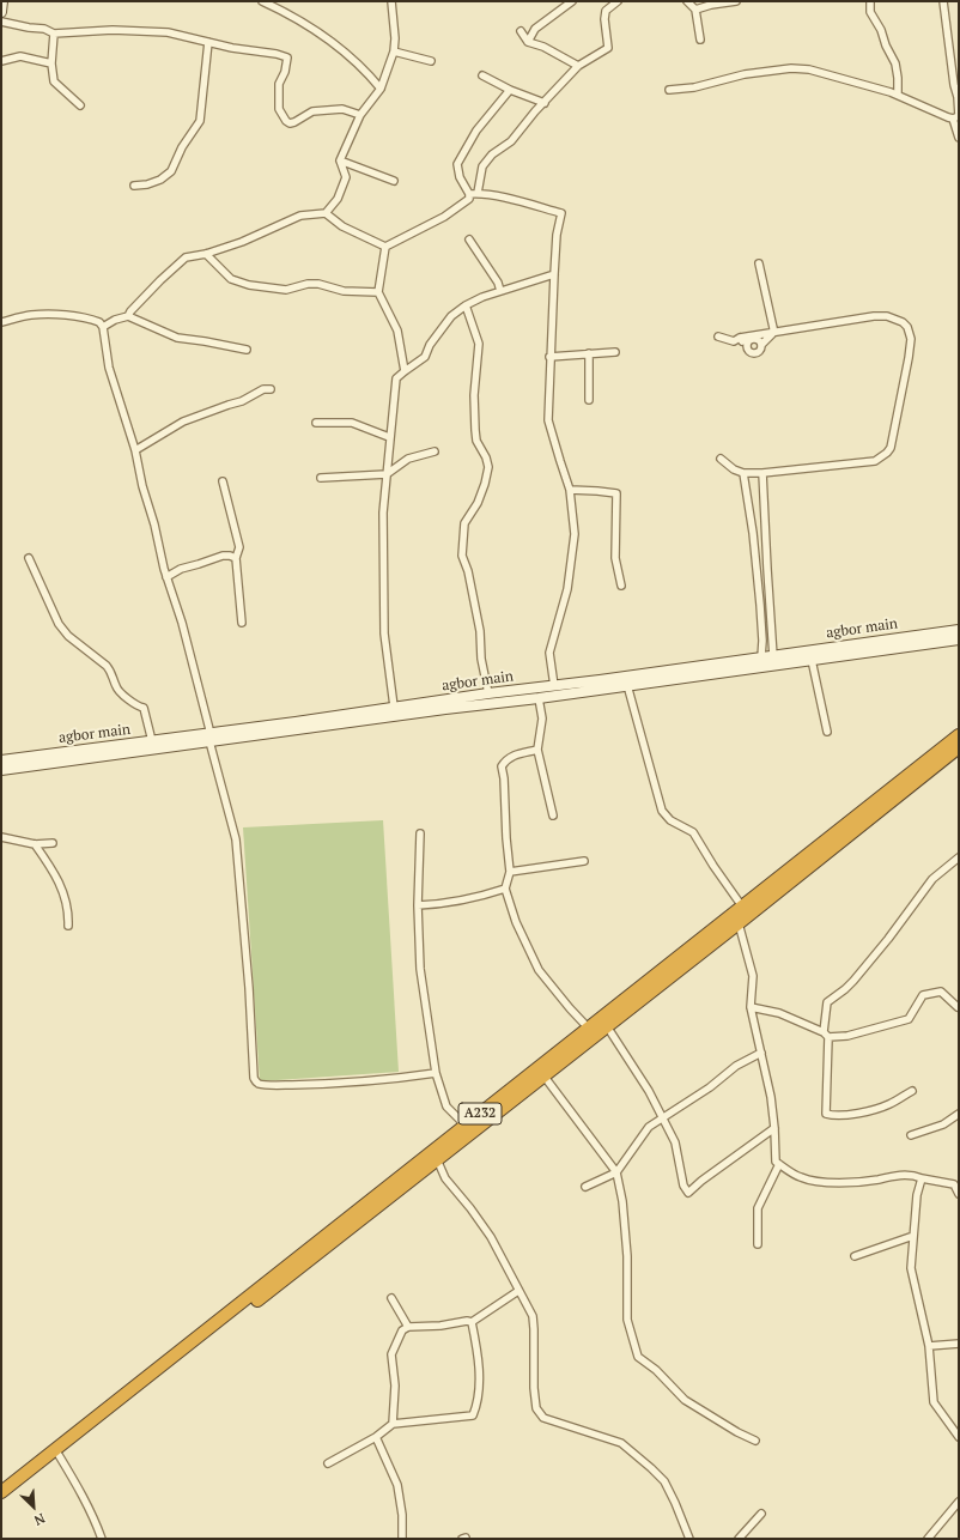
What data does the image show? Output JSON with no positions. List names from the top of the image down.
{
  "streets": {
    "highway": ["A232"],
    "main road": ["agbor main"]
  },
  "north": "bottom right"
}
